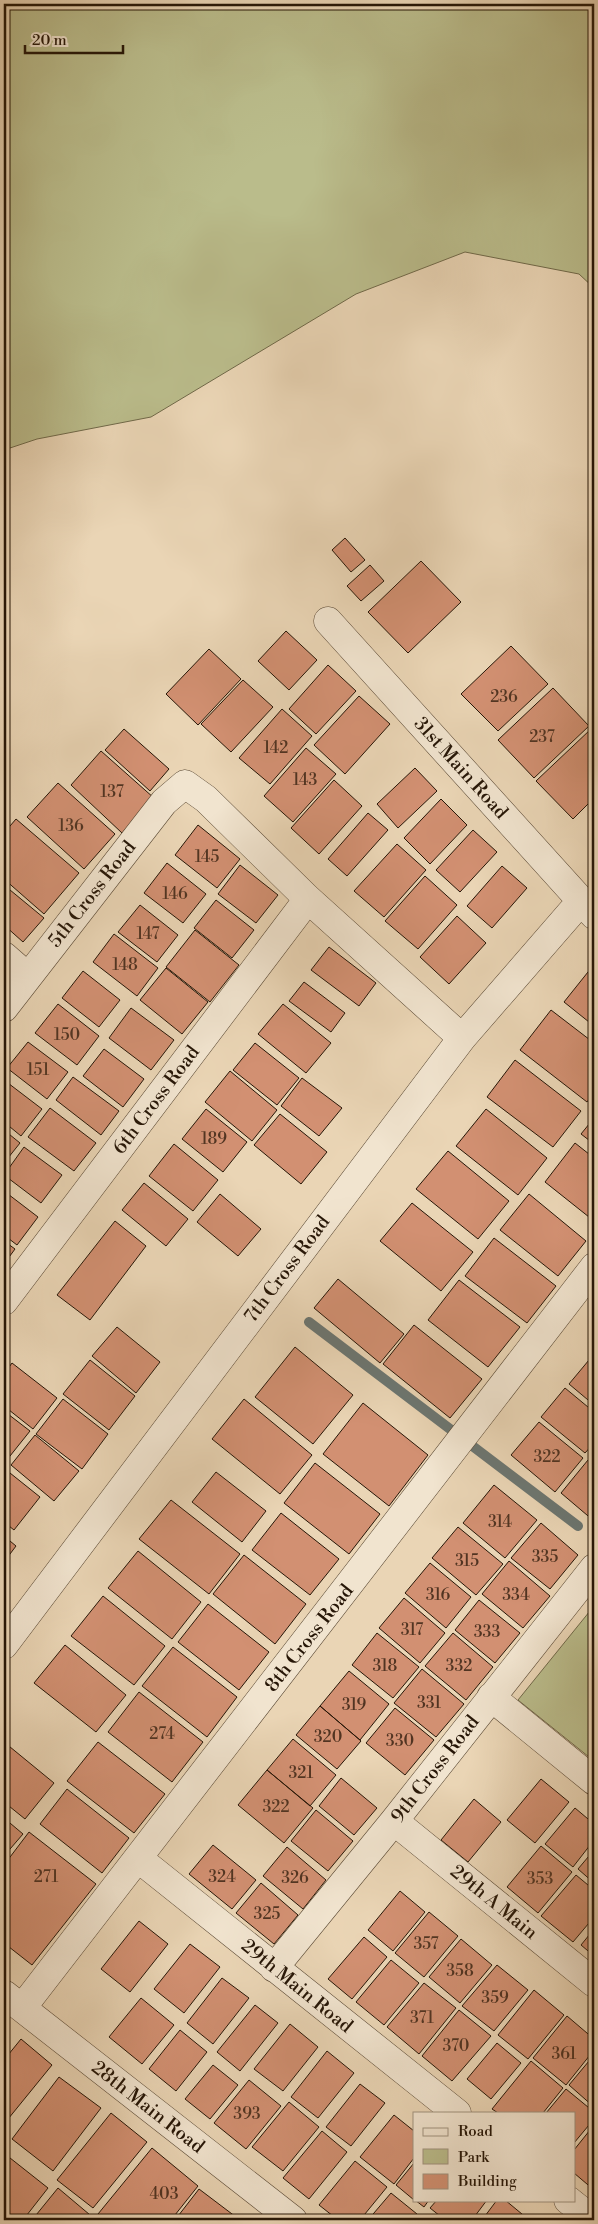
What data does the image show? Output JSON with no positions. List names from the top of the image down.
{
  "streets": {
    "street": [
      "31st Main Road",
      "5th Cross Road",
      "6th Cross Road",
      "7th Cross Road",
      "8th Cross Road",
      "9th Cross Road",
      "29th A Main",
      "29th Main Road",
      "28th Main Road"
    ]
  },
  "crossings": [
    ["31st Main Road", "7th Cross Road"],
    ["5th Cross Road", "6th Cross Road"],
    ["8th Cross Road", "29th Main Road"],
    ["8th Cross Road", "28th Main Road"],
    ["9th Cross Road", "29th A Main"],
    ["9th Cross Road", "29th Main Road"]
  ],
  "house_numbers": [
    "236",
    "237",
    "142",
    "143",
    "137",
    "136",
    "145",
    "146",
    "147",
    "148",
    "150",
    "151",
    "189",
    "322",
    "314",
    "335",
    "315",
    "316",
    "334",
    "317",
    "333",
    "318",
    "332",
    "331",
    "319",
    "274",
    "320",
    "330",
    "321",
    "322",
    "271",
    "324",
    "326",
    "353",
    "325",
    "357",
    "358",
    "359",
    "371",
    "370",
    "361",
    "393",
    "403"
  ],
  "legend": ["Road", "Park", "Building"],
  "scale_bar": "20 m"
}
